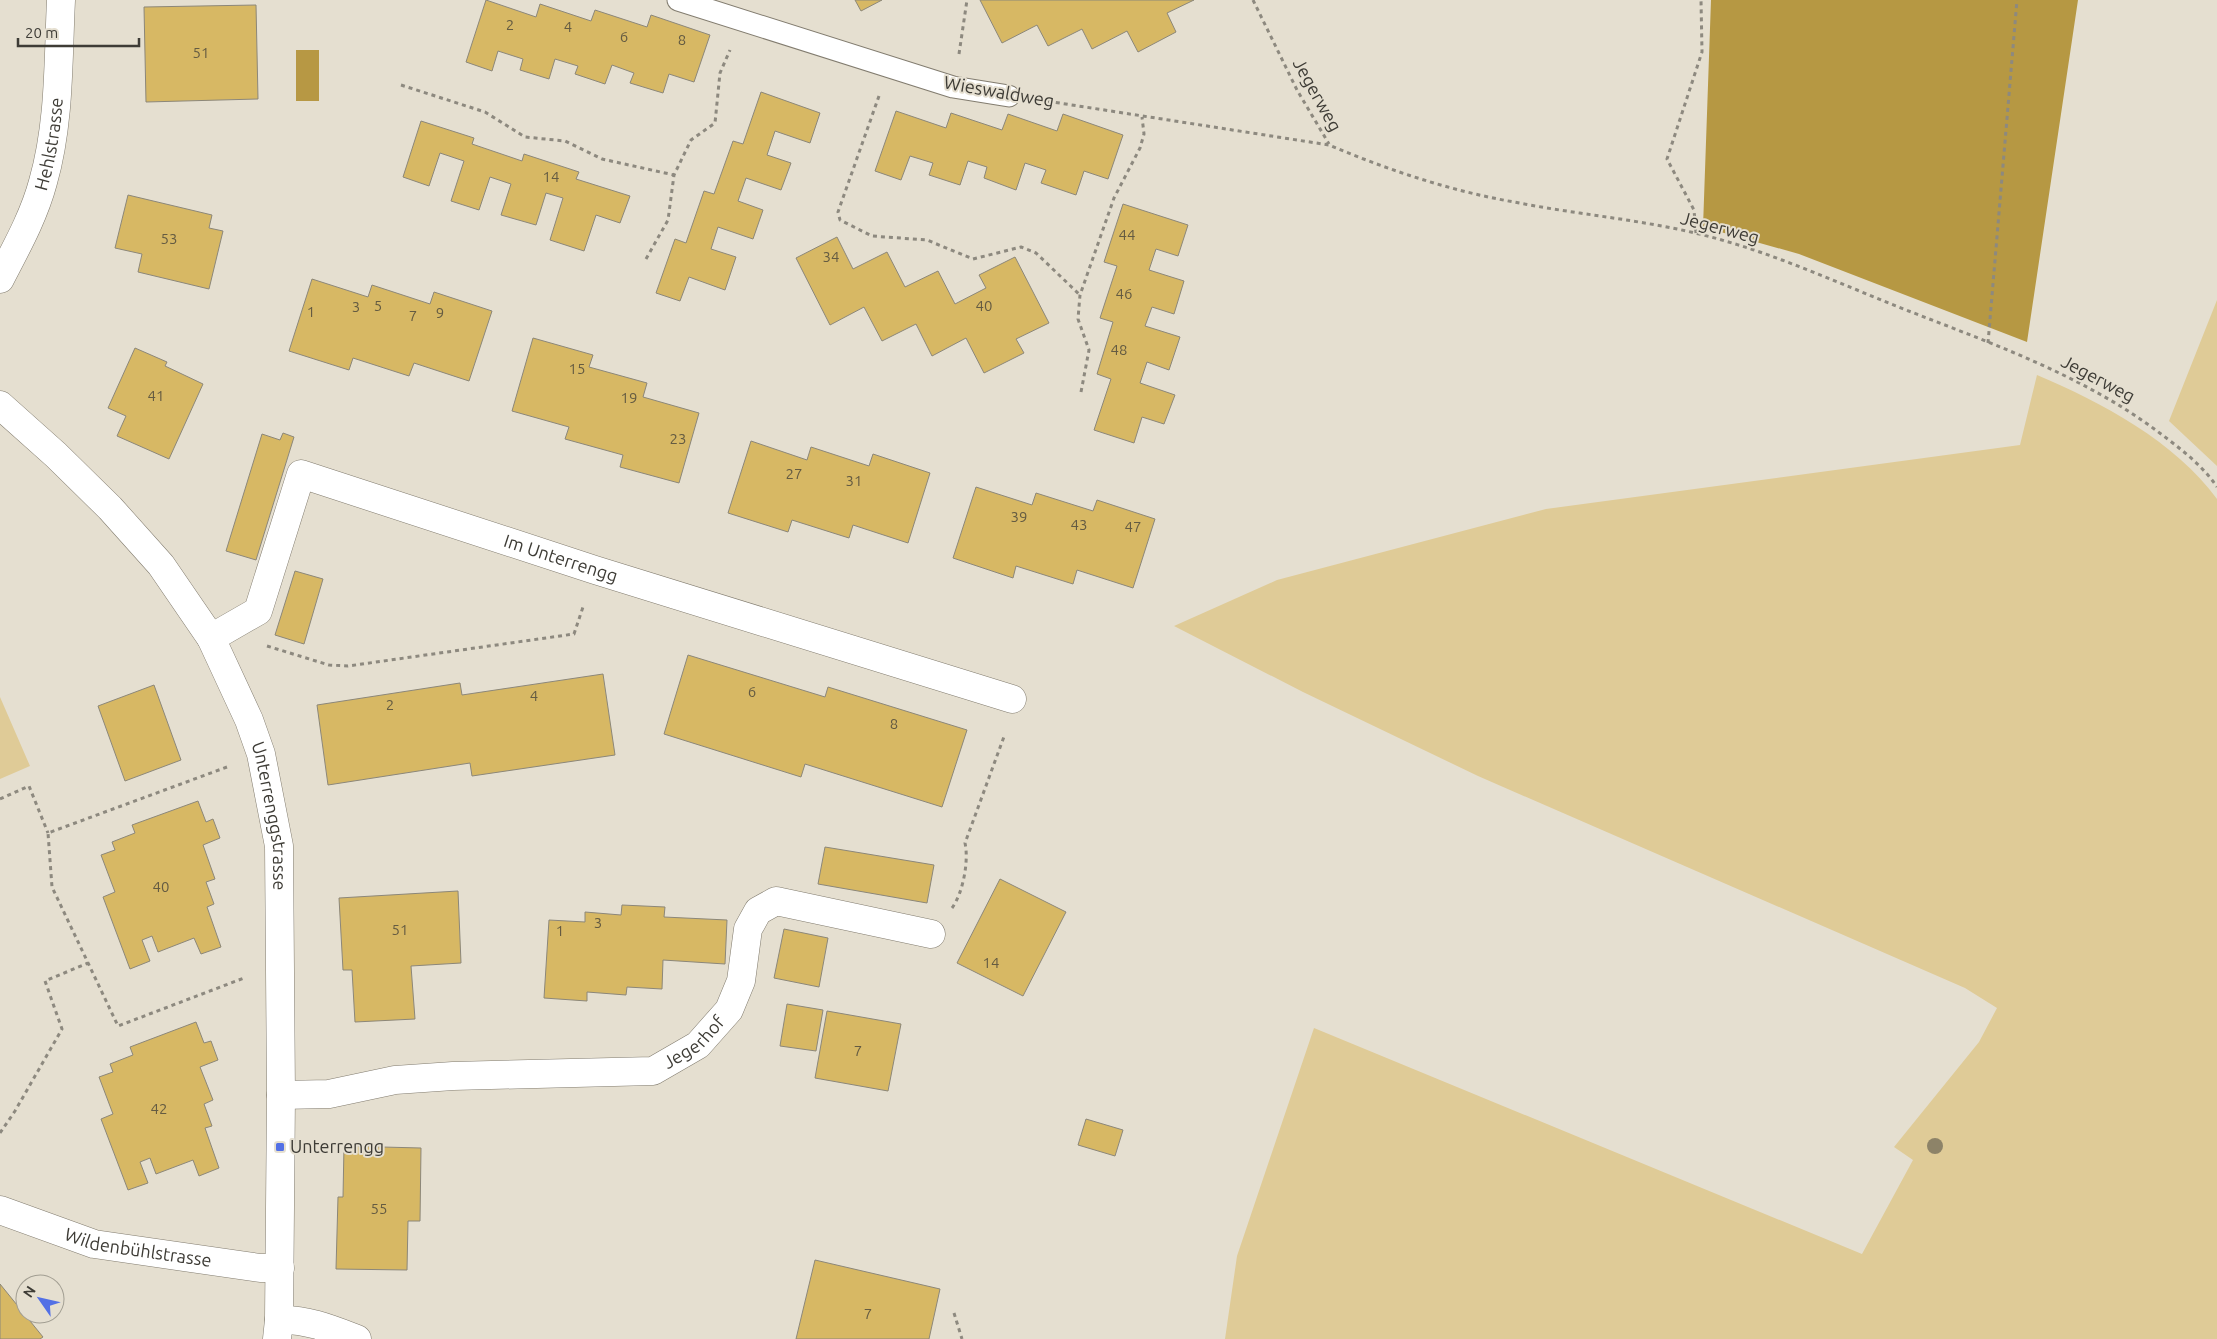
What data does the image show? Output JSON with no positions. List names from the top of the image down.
{
  "streets": {
    "street": [
      "Hehlstrasse",
      "Im Unterrengg",
      "Unterrenggstrasse",
      "Jegerhof",
      "Wildenbühlstrasse"
    ],
    "lane": ["Wieswaldweg"],
    "path": ["Jegerweg"]
  },
  "crossings": [
    ["Wieswaldweg", "Jegerweg"],
    ["Im Unterrengg", "Unterrenggstrasse"],
    ["Unterrenggstrasse", "Jegerhof"],
    ["Unterrenggstrasse", "Wildenbühlstrasse"]
  ],
  "places": {
    "transit": ["Unterrengg"]
  },
  "house_numbers": [
    "2",
    "4",
    "6",
    "8",
    "51",
    "14",
    "44",
    "53",
    "34",
    "46",
    "5",
    "40",
    "3",
    "1",
    "9",
    "7",
    "48",
    "15",
    "41",
    "19",
    "23",
    "27",
    "31",
    "39",
    "43",
    "47",
    "6",
    "4",
    "2",
    "8",
    "40",
    "3",
    "51",
    "1",
    "14",
    "7",
    "42",
    "55",
    "7"
  ],
  "scale_bar": "20 m",
  "north": "top left"
}
